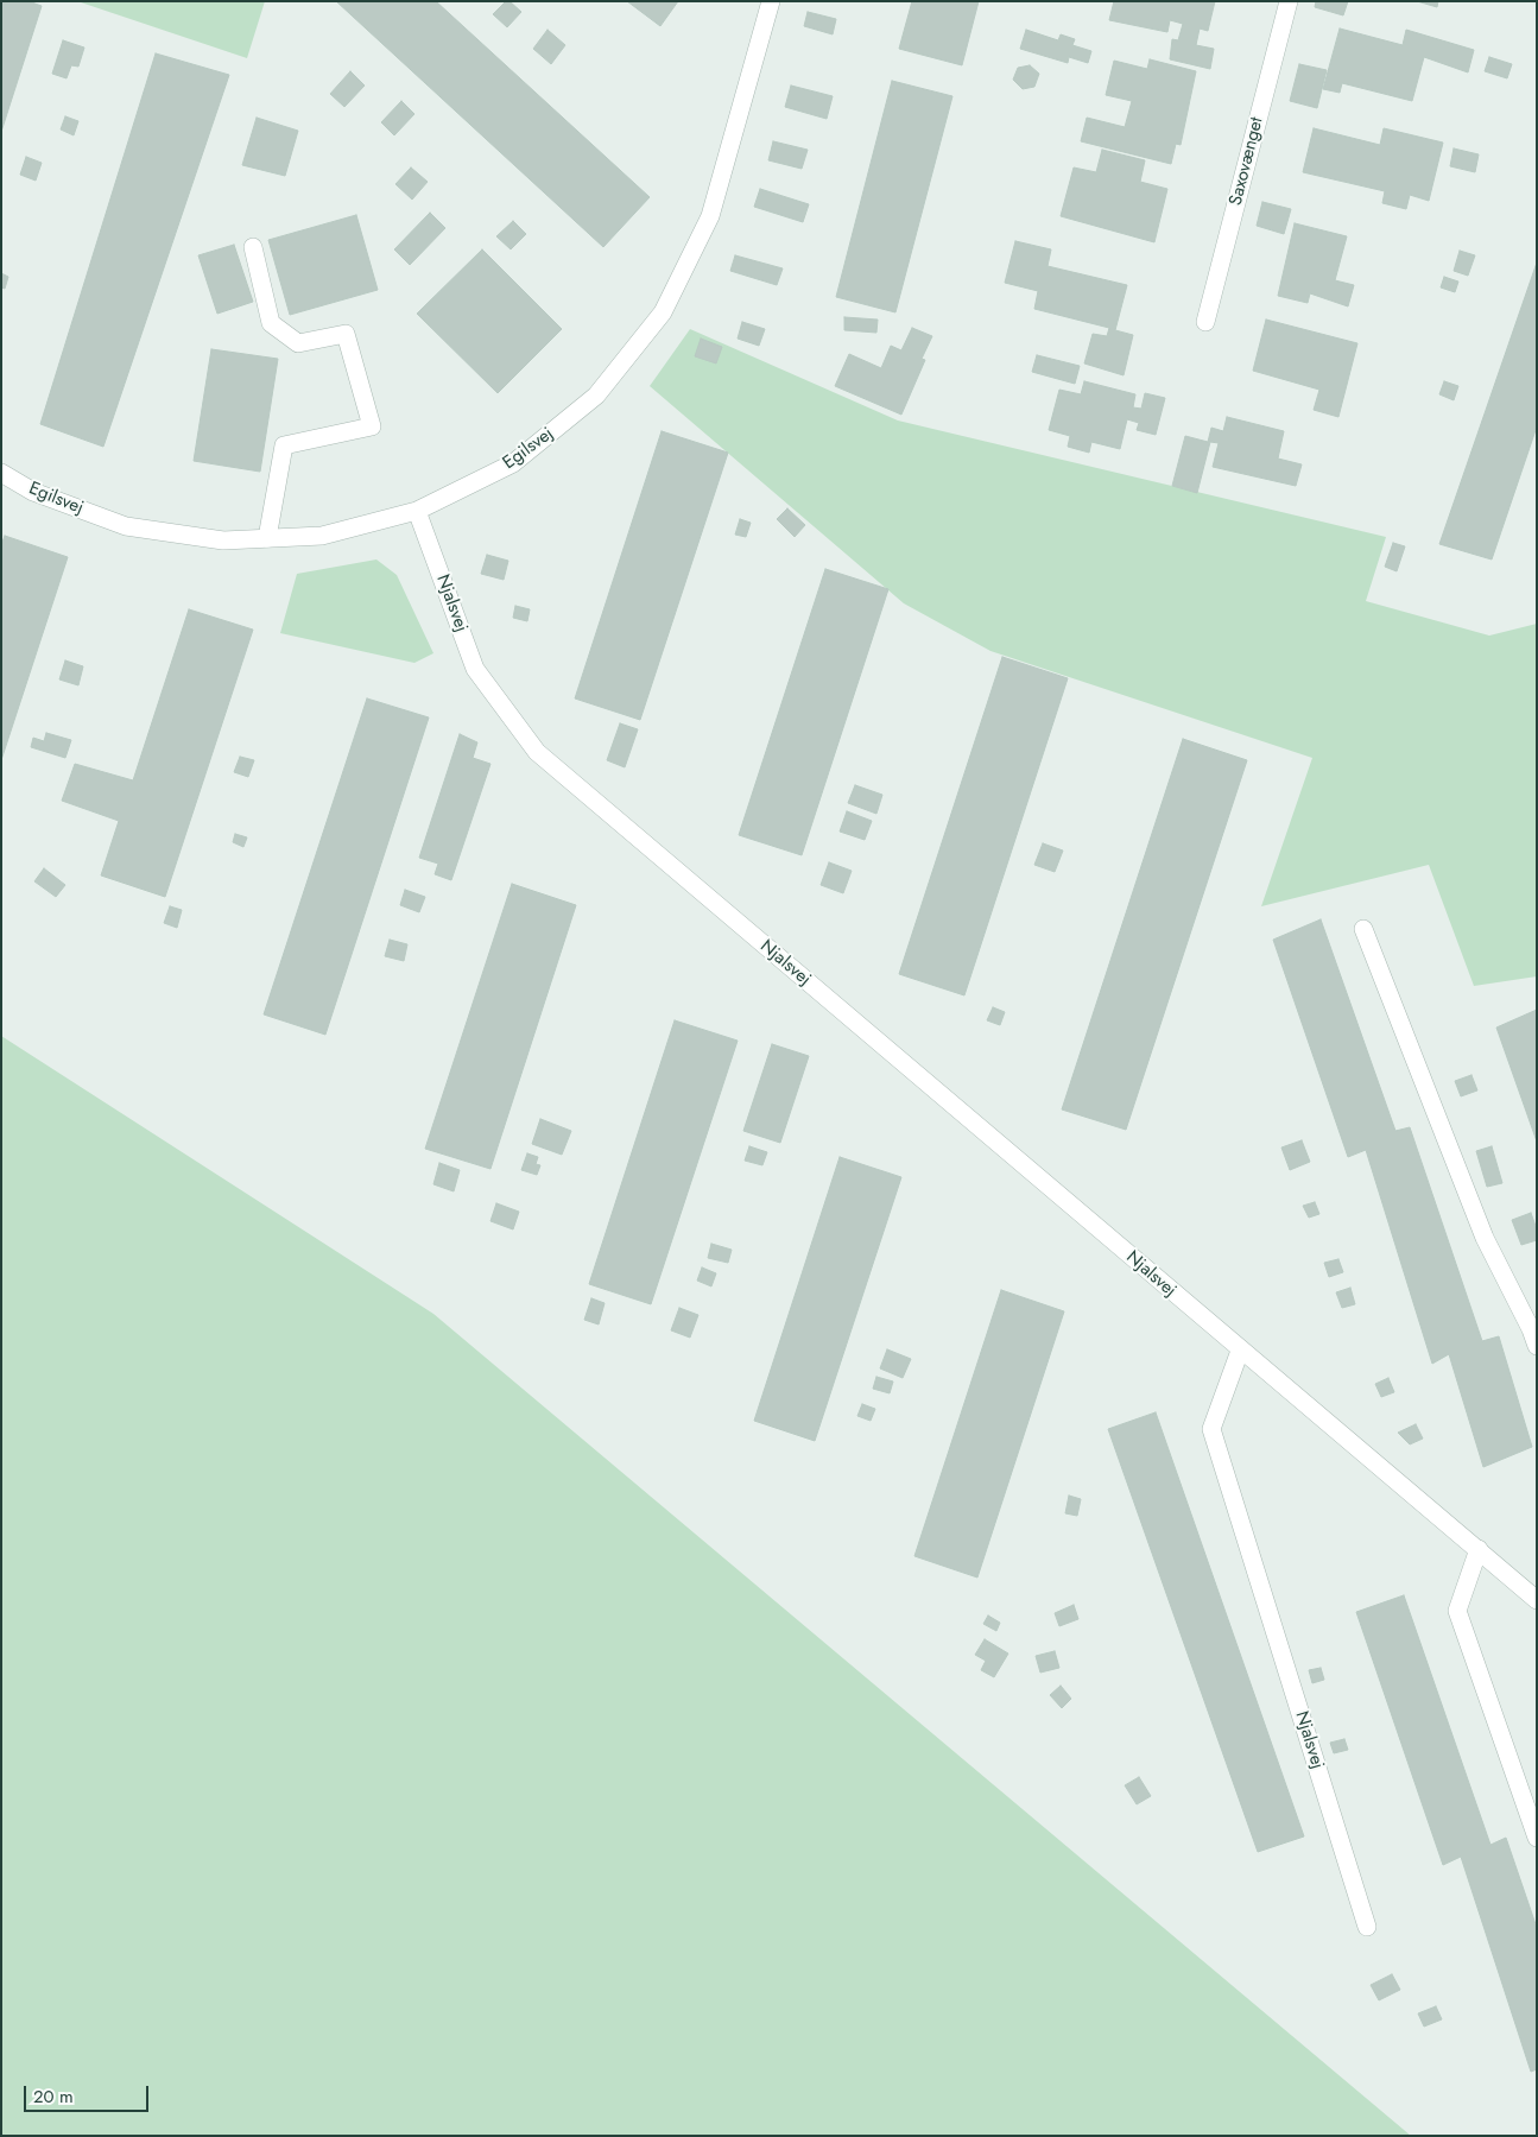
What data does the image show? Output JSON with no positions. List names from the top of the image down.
{
  "streets": {
    "street": ["Saxovænget", "Egilsvej", "Njalsvej"]
  },
  "crossings": [
    ["Egilsvej", "Njalsvej"]
  ],
  "scale_bar": "20 m"
}
